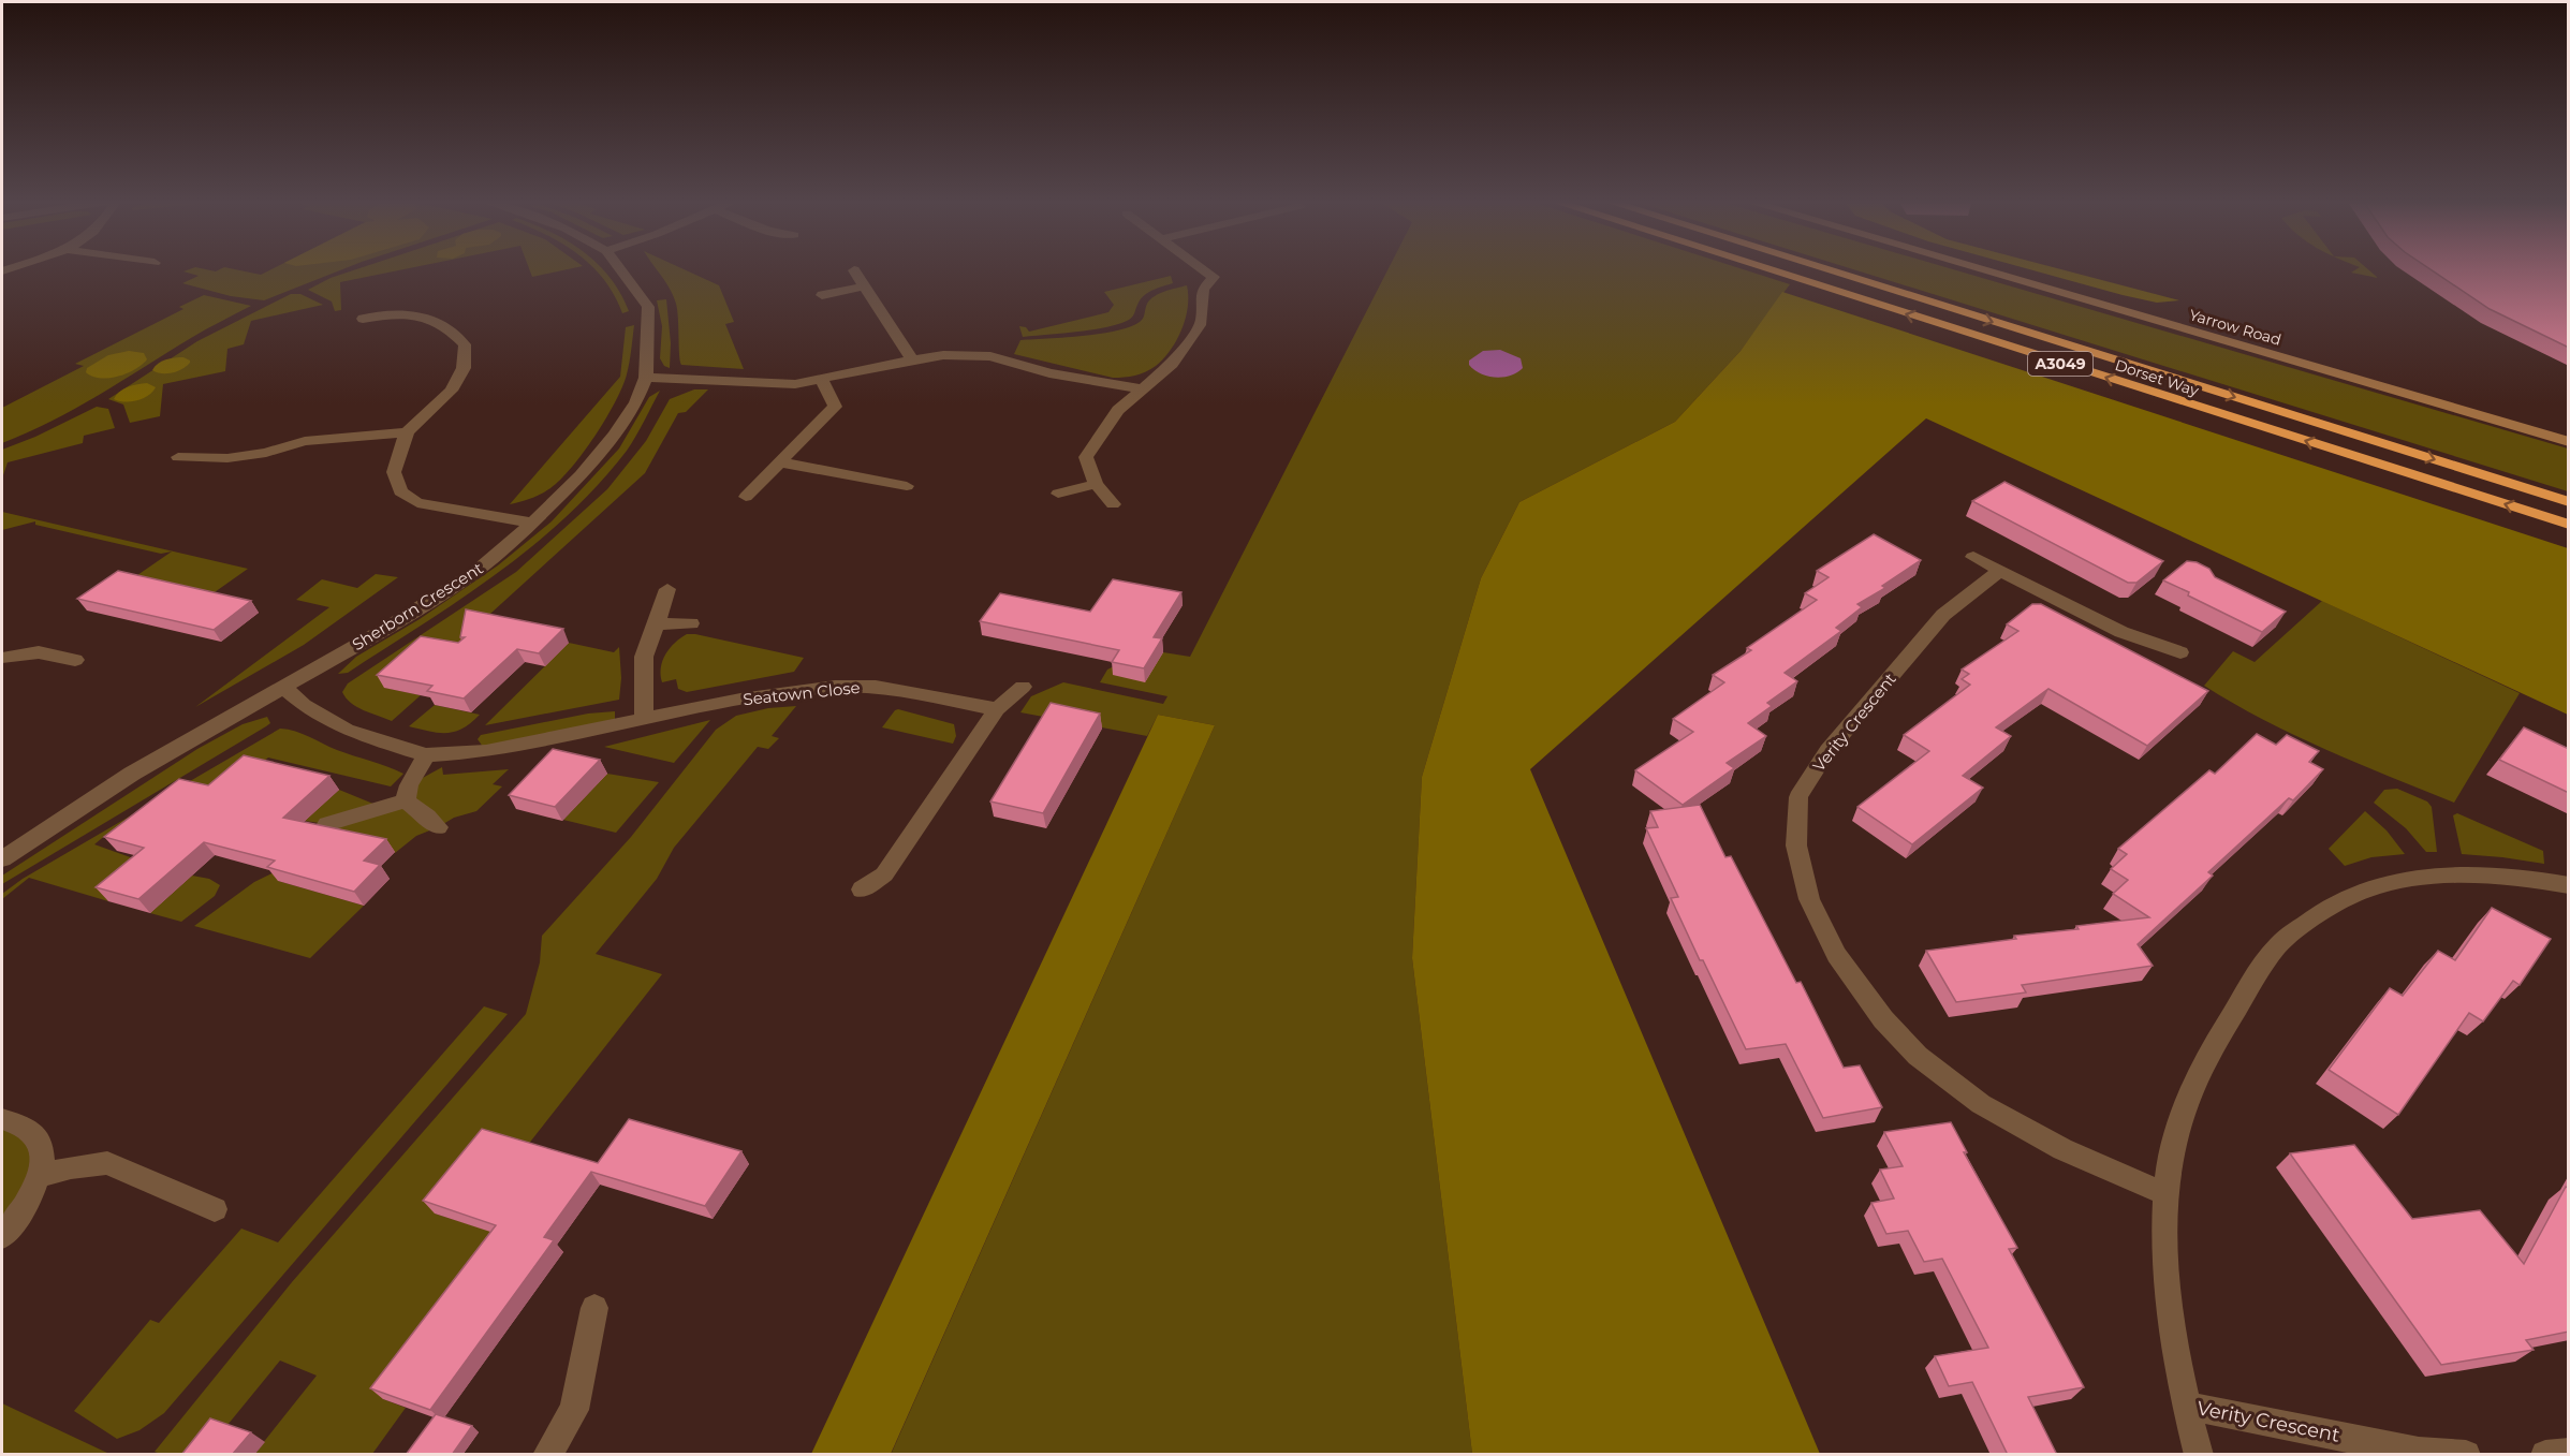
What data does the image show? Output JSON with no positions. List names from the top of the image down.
{
  "streets": {
    "highway": ["A3049", "Dorset Way"],
    "street": [
      "Yarrow Road",
      "Sherborn Crescent",
      "Seatown Close",
      "Verity Crescent"
    ]
  },
  "crossings": [
    ["Sherborn Crescent", "Seatown Close"]
  ]
}
